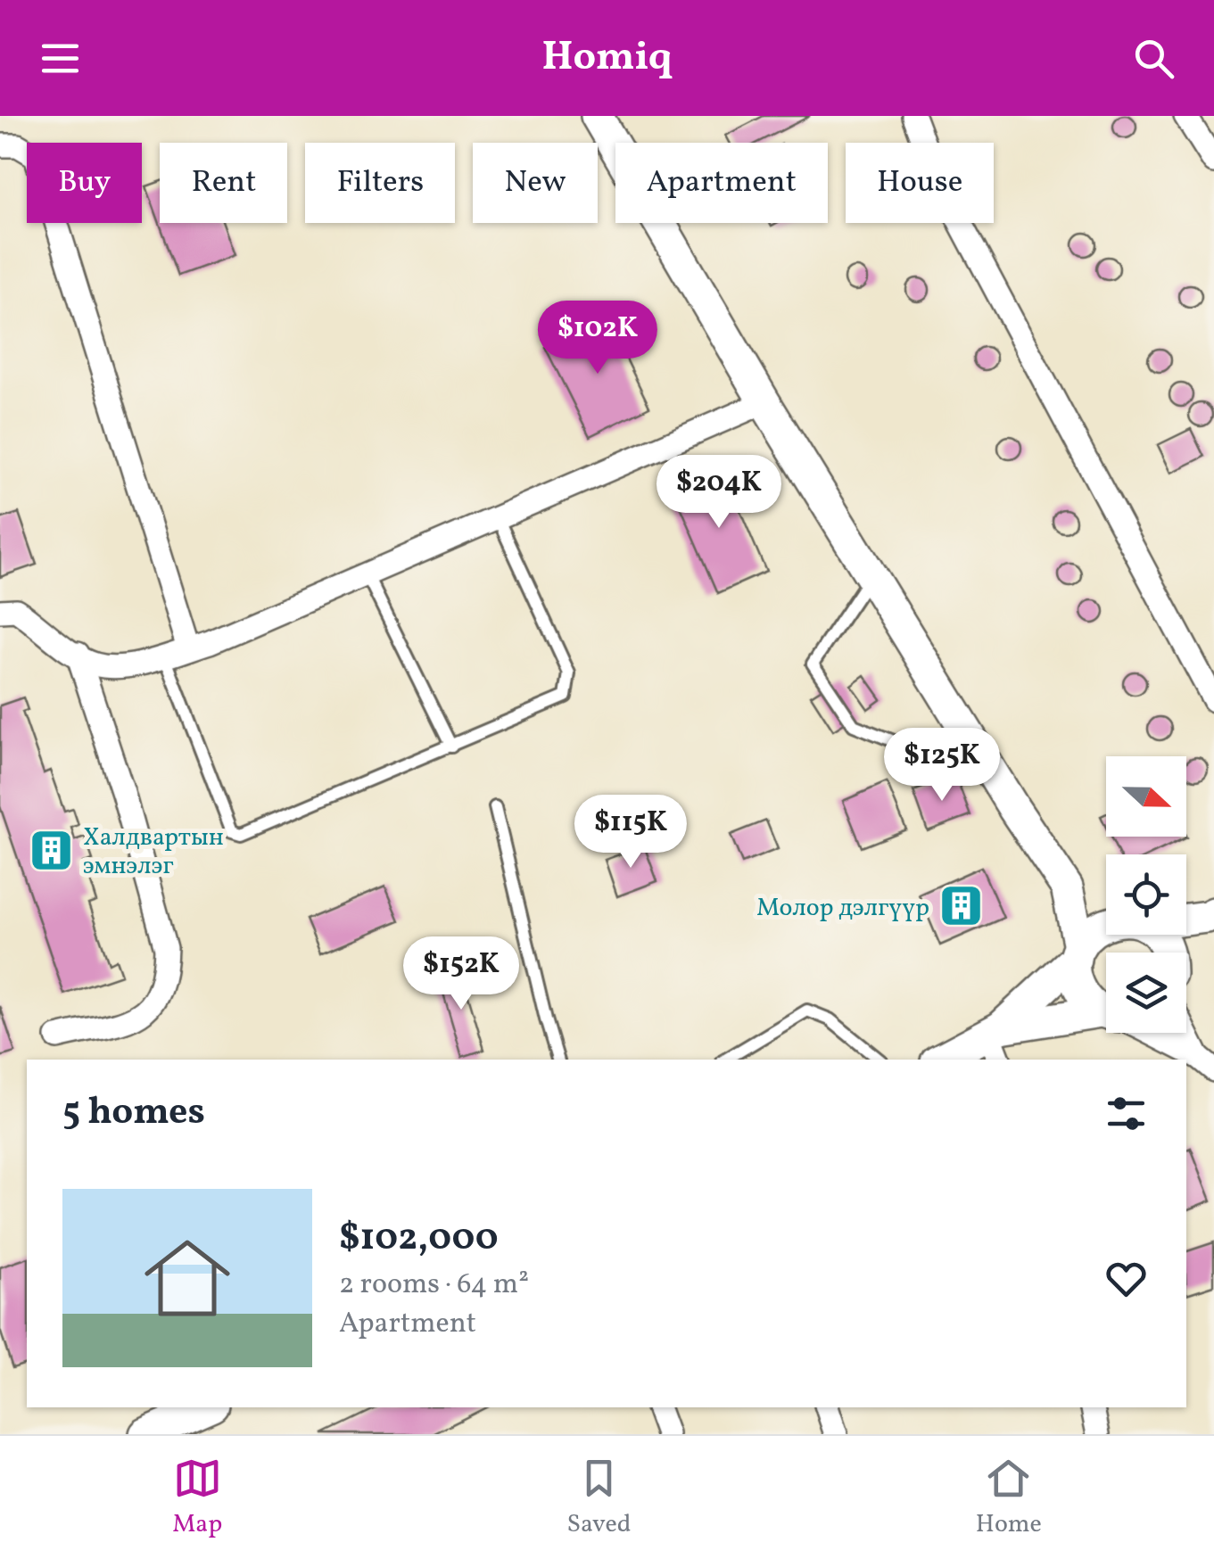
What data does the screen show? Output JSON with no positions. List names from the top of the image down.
{
  "places": {
    "building": ["Халдвартын эмнэлэг", "Молор дэлгүүр"]
  },
  "north": "right",
  "page": {
    "header": "Homiq",
    "chip": [
      "Buy",
      "Rent",
      "Filters",
      "New",
      "Apartment",
      "House"
    ],
    "price": [
      "$102K",
      "$204K",
      "$125K",
      "$115K",
      "$152K"
    ],
    "heading": "5 homes",
    "list": [
      {
        "name": "$102,000",
        "note": "2 rooms · 64 m² · Apartment"
      }
    ],
    "tabs": ["Map", "Saved", "Home"]
  }
}
